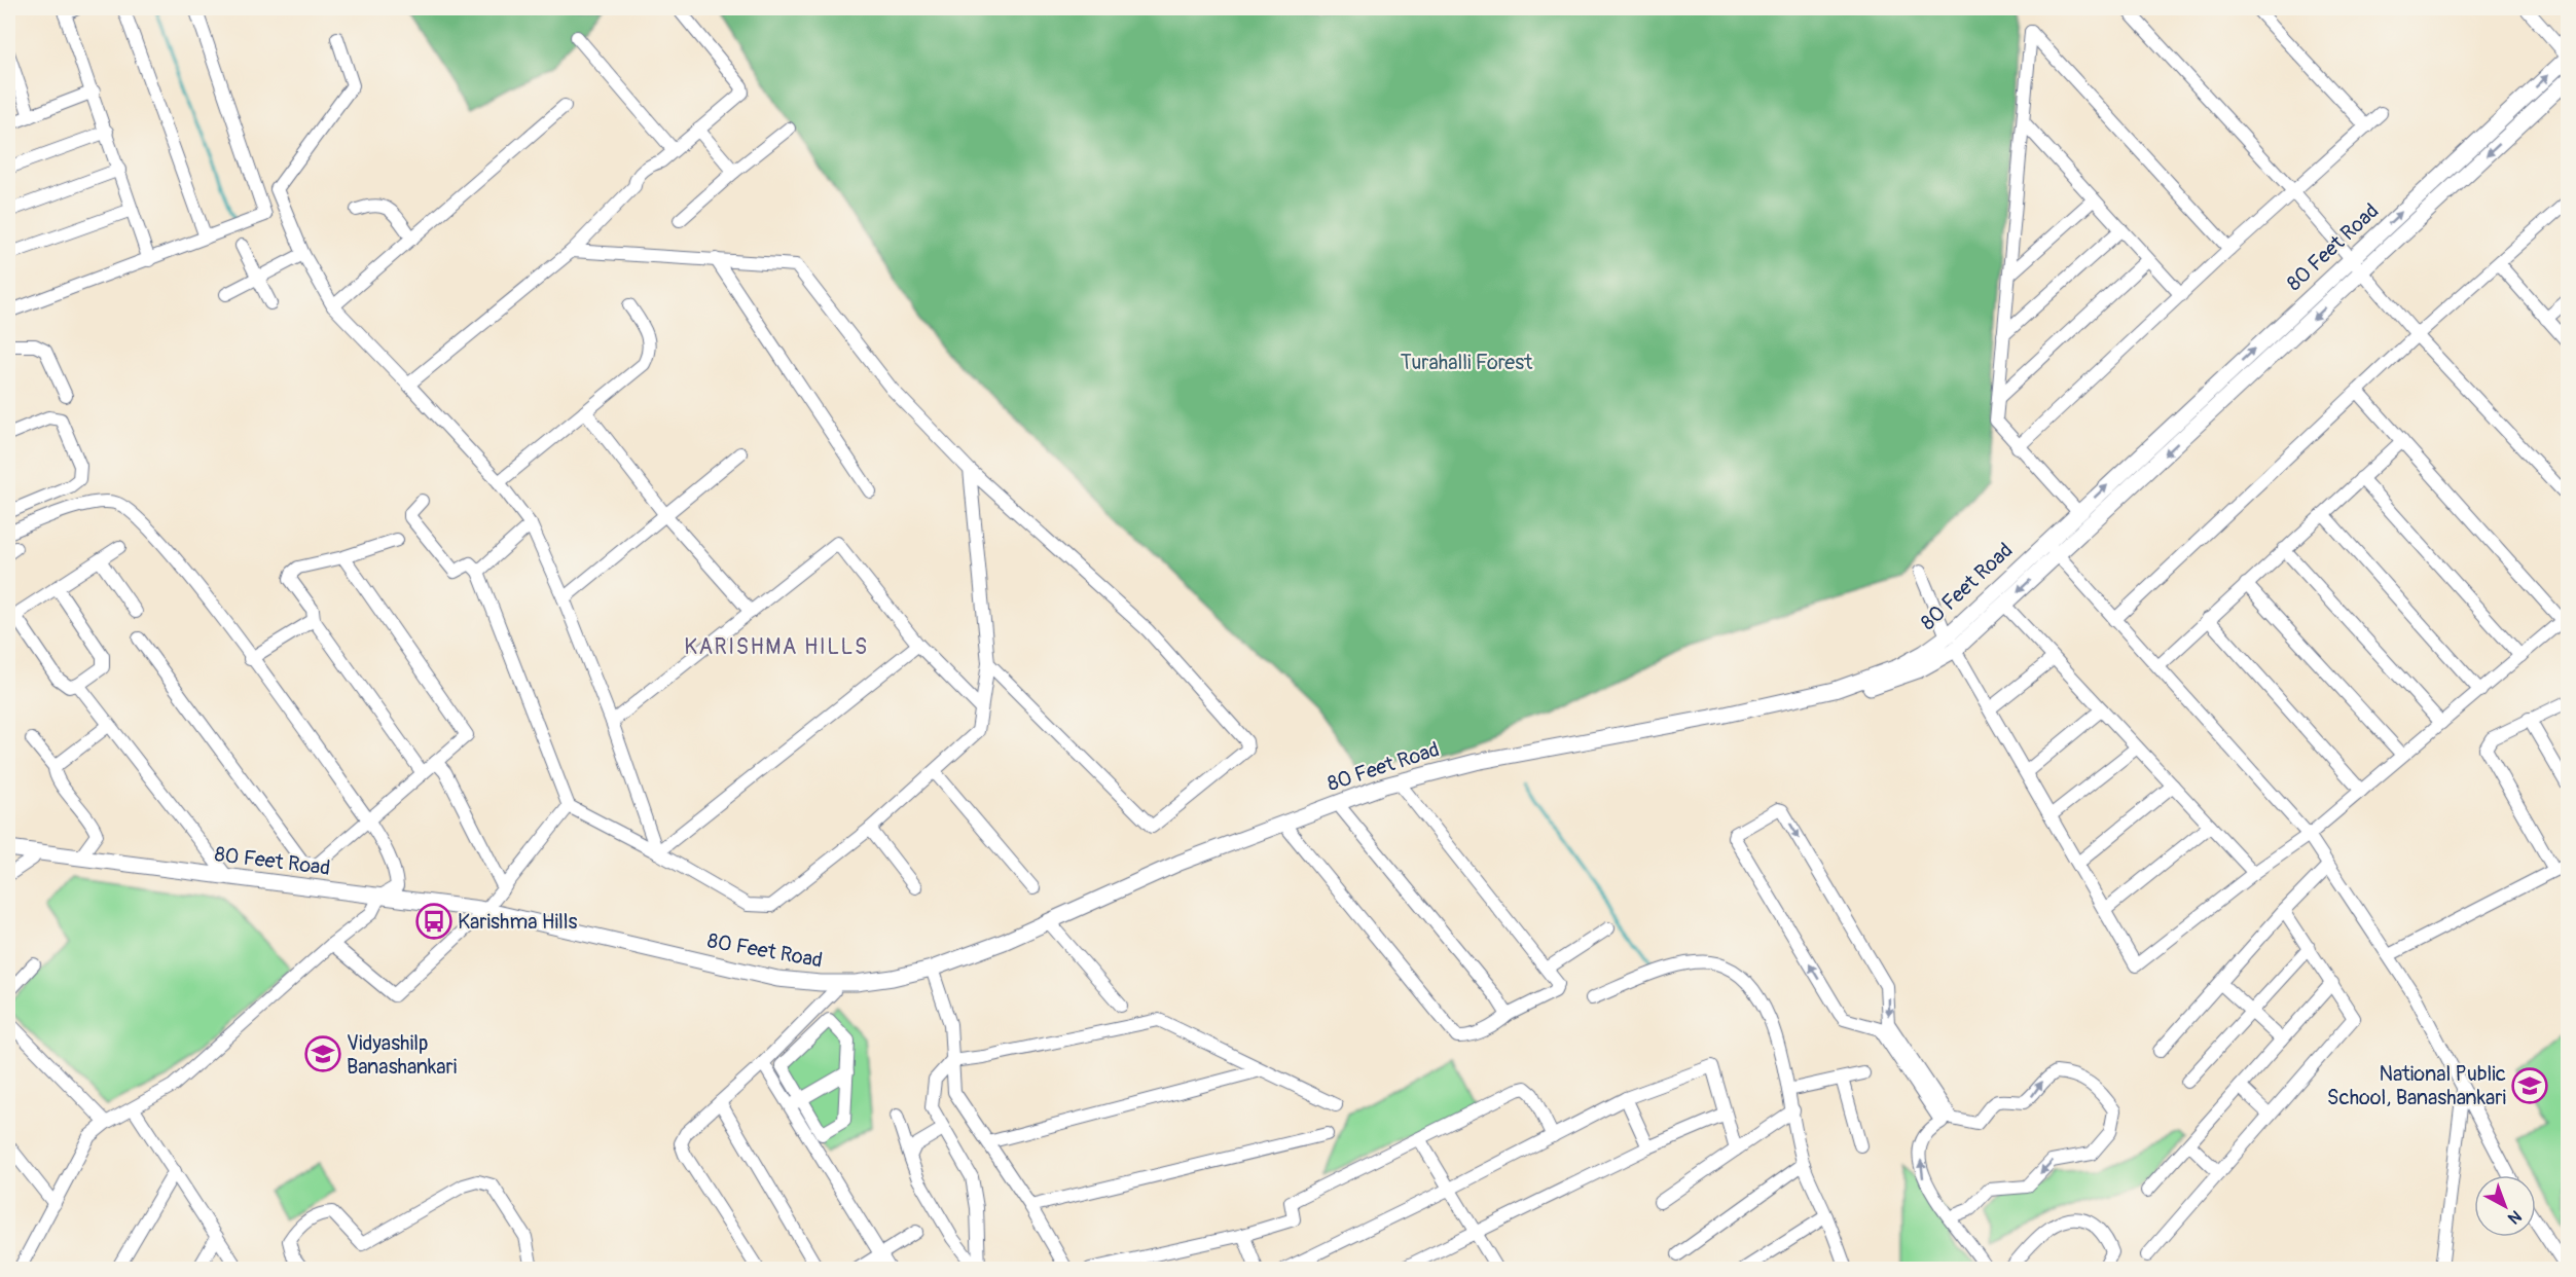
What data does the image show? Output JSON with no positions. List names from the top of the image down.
{
  "streets": {
    "main road": ["80 Feet Road"]
  },
  "districts": ["KARISHMA HILLS"],
  "parks": ["Turahalli Forest"],
  "places": {
    "bus stop": ["Karishma Hills"],
    "school or university": ["Vidyashilp Banashankari", "National Public School, Banashankari"]
  },
  "north": "bottom right"
}
